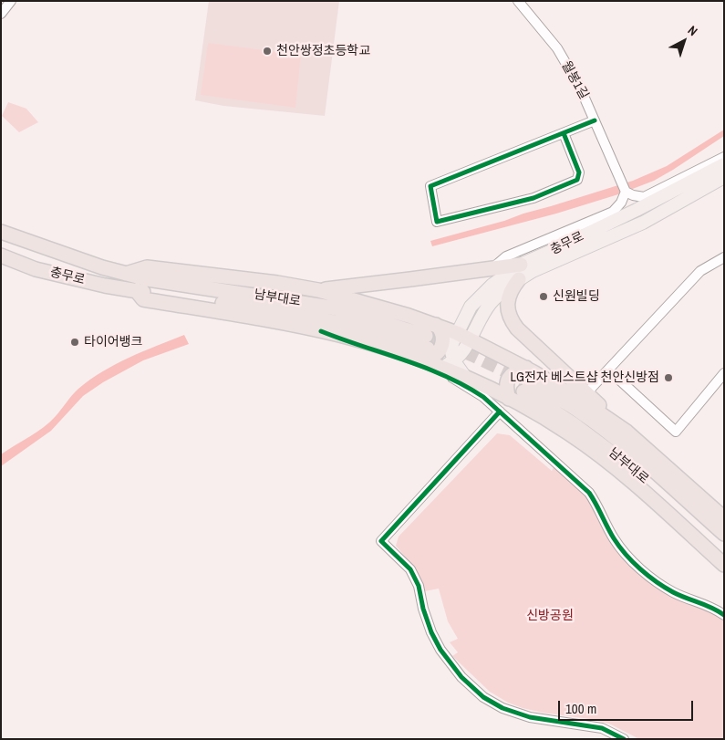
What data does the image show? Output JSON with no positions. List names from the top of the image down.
{
  "streets": {
    "highway": ["충무로", "남부대로"],
    "street": ["월봉1길"]
  },
  "crossings": [
    ["충무로", "남부대로"]
  ],
  "parks": ["신방공원"],
  "places": [
    "천안쌍정초등학교",
    "신원빌딩",
    "타이어뱅크",
    "LG전자 베스트샵 천안신방점"
  ],
  "scale_bar": "100 m",
  "north": "top right"
}
